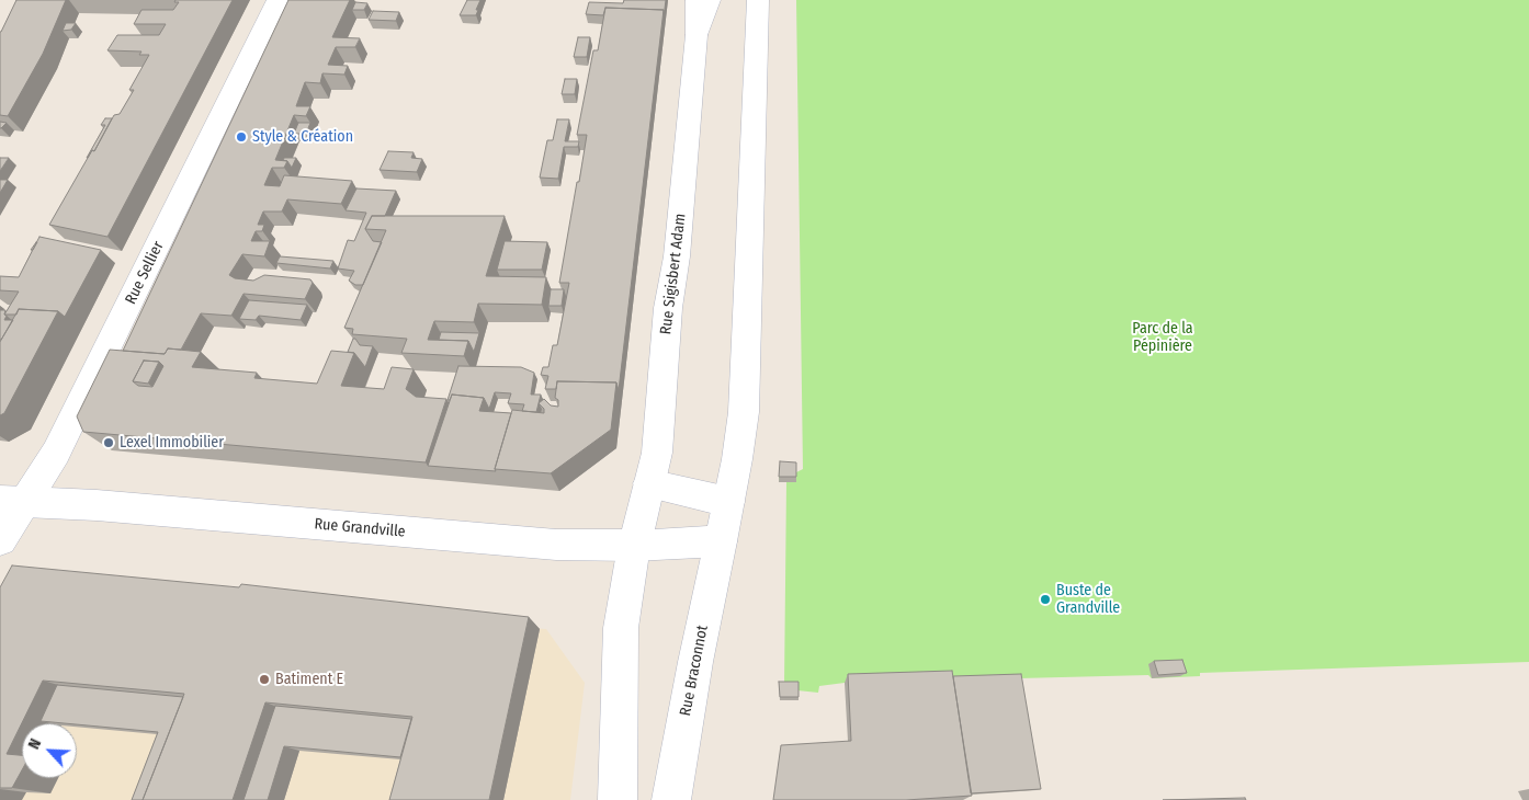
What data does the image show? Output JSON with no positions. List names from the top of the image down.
{
  "streets": {
    "main road": [
      "Rue Sellier",
      "Rue Sigisbert Adam",
      "Rue Grandville",
      "Rue Braconnot"
    ]
  },
  "crossings": [
    ["Rue Sellier", "Rue Grandville"],
    ["Rue Sigisbert Adam", "Rue Grandville"],
    ["Rue Grandville", "Rue Braconnot"]
  ],
  "parks": ["Parc de la Pépinière"],
  "places": [
    "Style & Création",
    "Lexel Immobilier",
    "Buste de Grandville",
    "Batiment E"
  ],
  "north": "top left"
}
